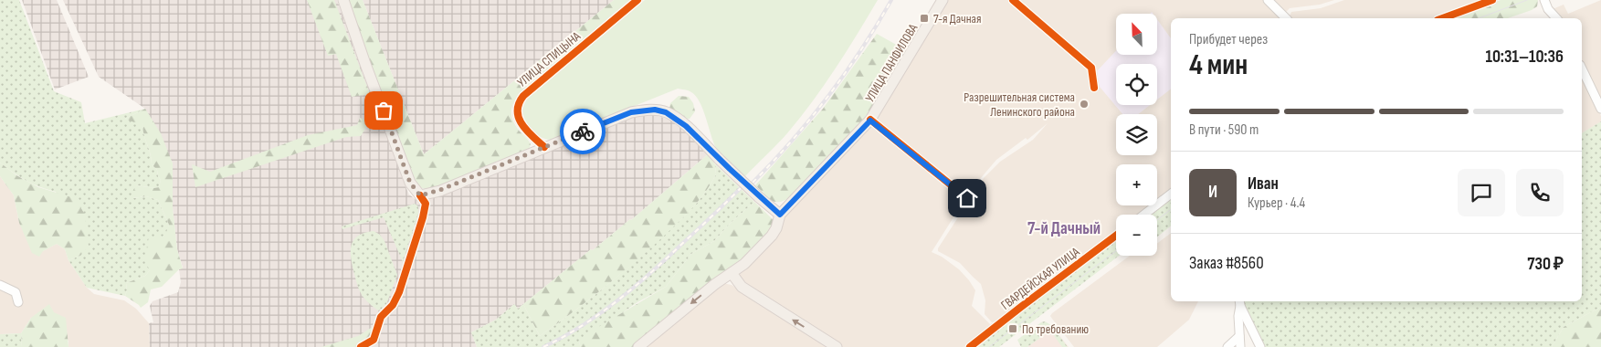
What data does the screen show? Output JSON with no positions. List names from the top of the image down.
{
  "streets": {
    "main road": ["УЛИЦА ПАНФИЛОВА"],
    "street": ["УЛИЦА СПИЦЫНА", "ГВАРДЕЙСКАЯ УЛИЦА"]
  },
  "districts": ["7-й Дачный"],
  "places": {
    "transit": ["7-я Дачная", "По требованию"],
    "other": ["Разрешительная система Ленинского района"]
  },
  "north": "top left",
  "page": {
    "map_buttons": ["+", "−"],
    "heading": ["4 мин", "Прибудет через", "10:31–10:36"],
    "panel": [
      "Иван",
      "Курьер · 4.4",
      "Заказ #8560",
      "730 ₽"
    ],
    "bar": "В пути · 590 m",
    "round": "И"
  }
}
